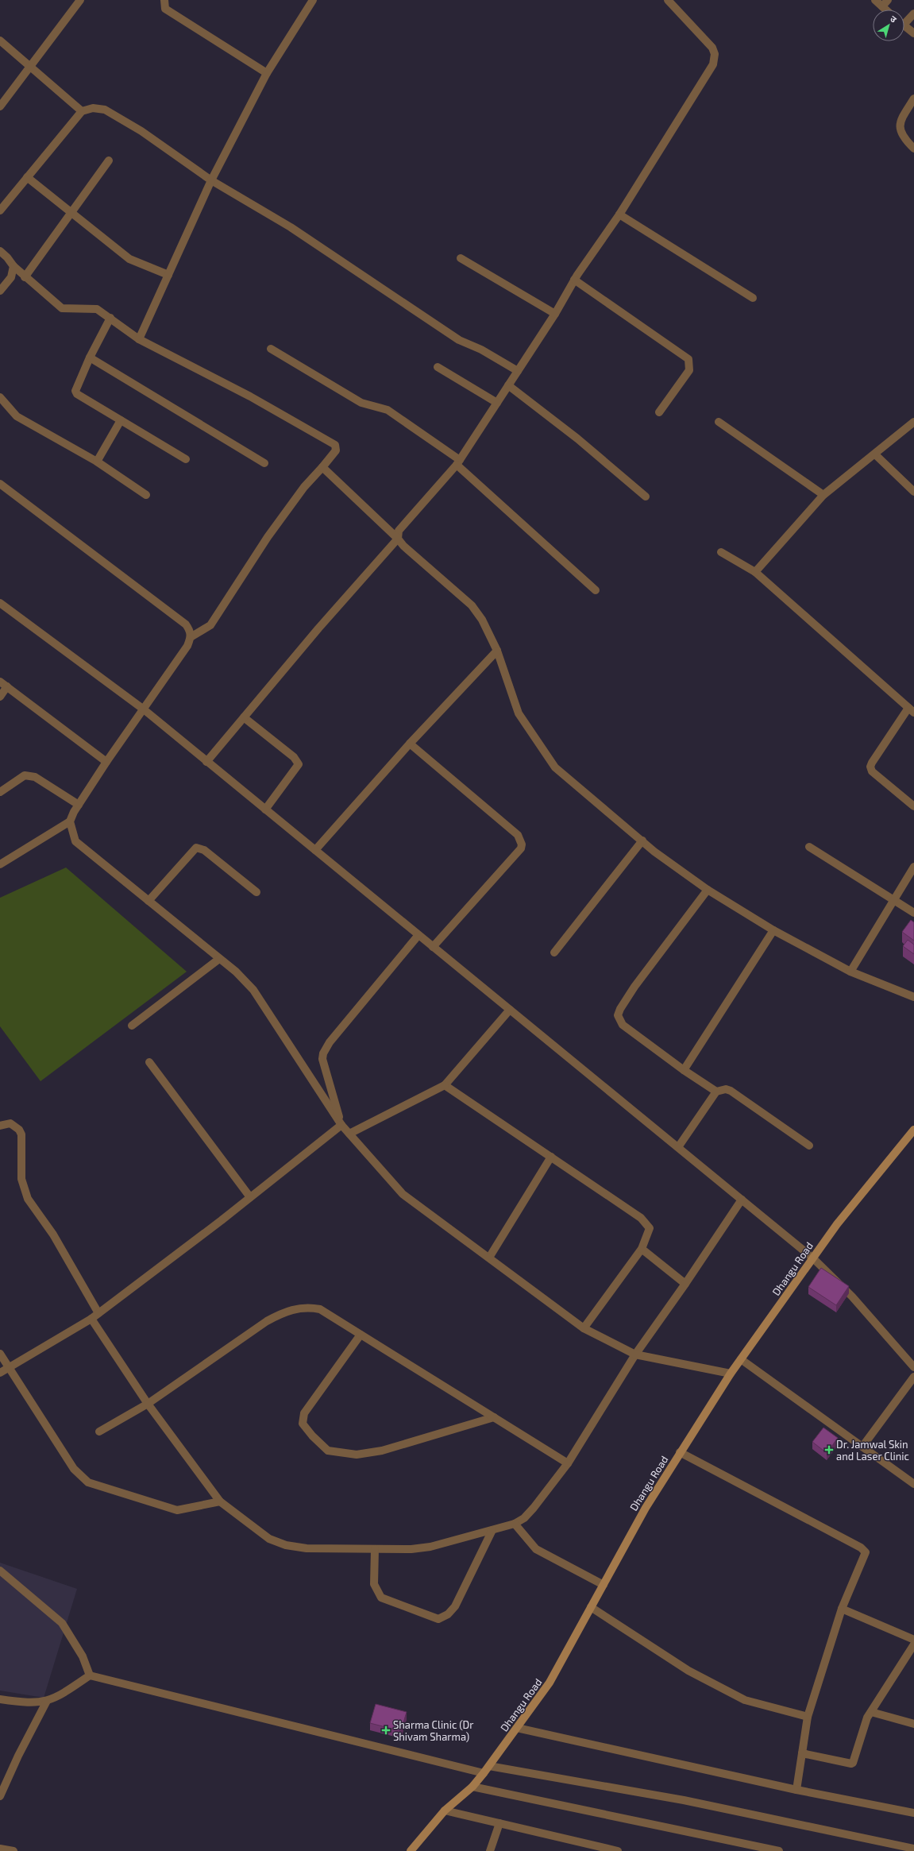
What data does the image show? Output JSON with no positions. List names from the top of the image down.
{
  "streets": {
    "street": ["Dhangu Road"]
  },
  "places": {
    "health": ["Dr. Jamwal Skin and Laser Clinic", "Sharma Clinic (Dr Shivam Sharma)"]
  },
  "north": "top right"
}
